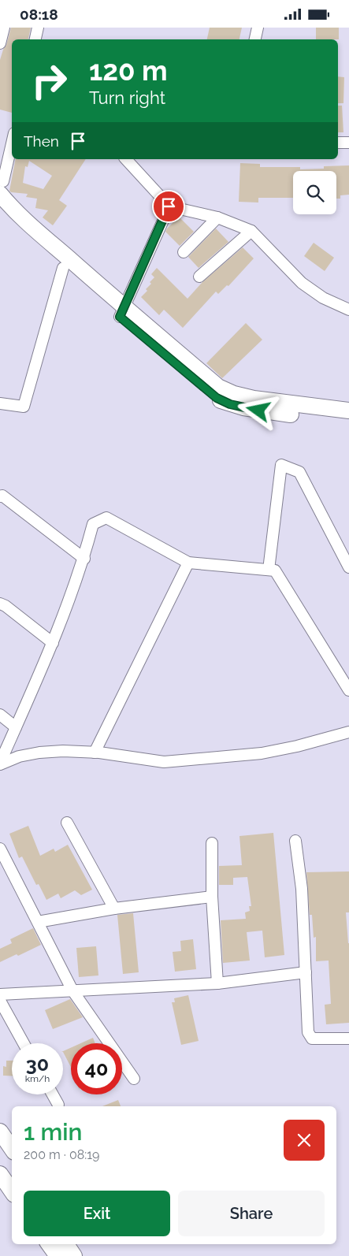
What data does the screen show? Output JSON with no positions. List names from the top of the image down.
{
  "page": {
    "status": "08:18",
    "turn": ["120 m", "Turn right"],
    "then": "Then",
    "speed": "30 km/h",
    "limit": "40",
    "heading": ["1 min", "200 m · 08:19"],
    "buttons": ["Exit", "Share"]
  }
}
